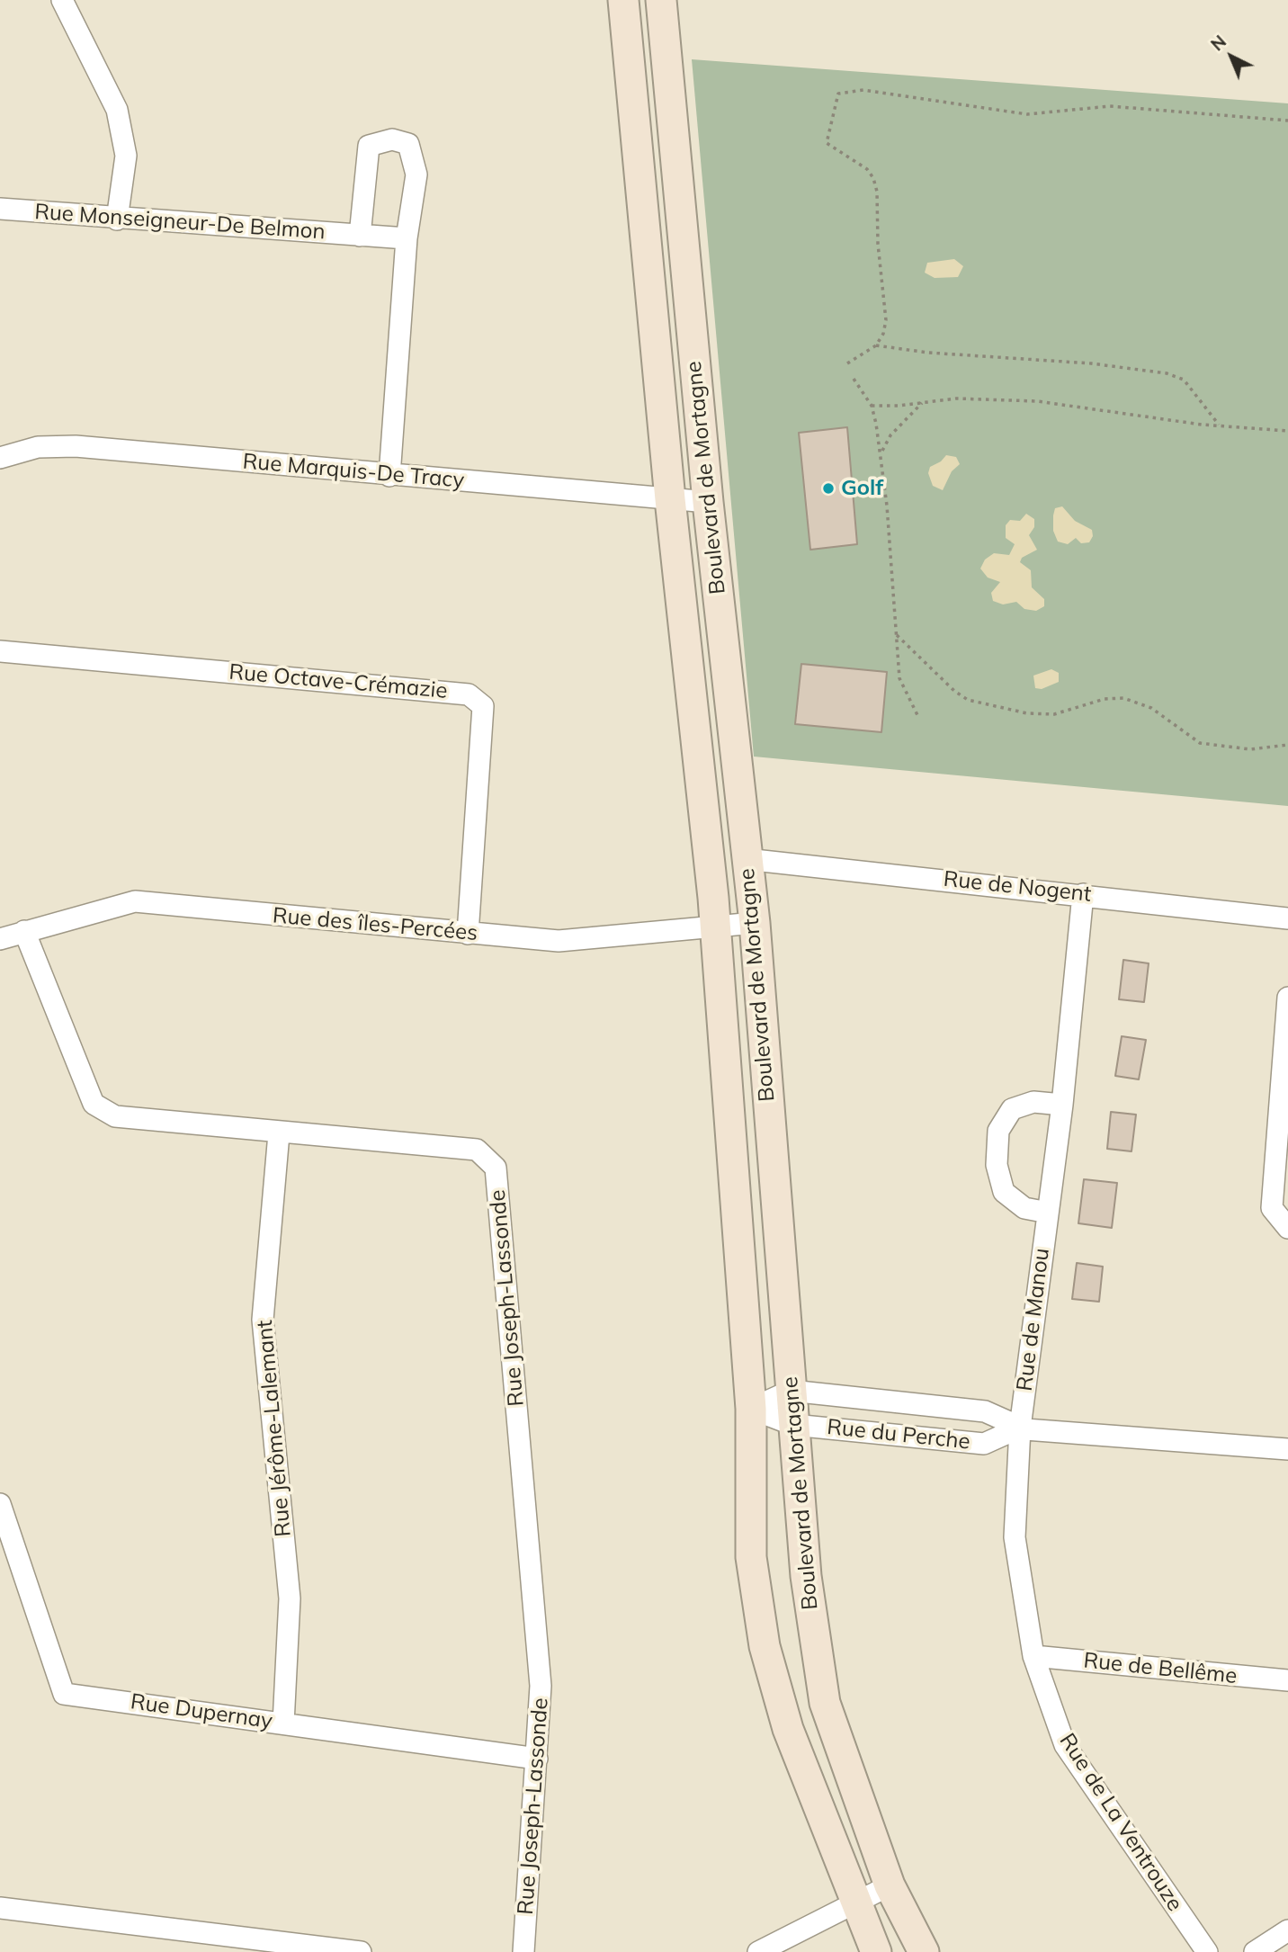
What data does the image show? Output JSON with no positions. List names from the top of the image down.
{
  "streets": {
    "main road": ["Boulevard de Mortagne"],
    "street": [
      "Rue Monseigneur-De Belmon",
      "Rue Marquis-De Tracy",
      "Rue Octave-Crémazie",
      "Rue de Nogent",
      "Rue des îles-Percées",
      "Rue Joseph-Lassonde",
      "Rue de Manou",
      "Rue Jérôme-Lalemant",
      "Rue du Perche",
      "Rue de Bellême",
      "Rue Dupernay",
      "Rue de La Ventrouze"
    ]
  },
  "crossings": [
    ["Rue Marquis-De Tracy", "Boulevard de Mortagne"],
    ["Boulevard de Mortagne", "Rue de Nogent"],
    ["Boulevard de Mortagne", "Rue des îles-Percées"],
    ["Boulevard de Mortagne", "Rue du Perche"],
    ["Rue Octave-Crémazie", "Rue des îles-Percées"],
    ["Rue de Nogent", "Rue de Manou"],
    ["Rue des îles-Percées", "Rue Joseph-Lassonde"],
    ["Rue Joseph-Lassonde", "Rue Jérôme-Lalemant"],
    ["Rue Joseph-Lassonde", "Rue Dupernay"],
    ["Rue de Manou", "Rue du Perche"],
    ["Rue de Manou", "Rue de La Ventrouze"],
    ["Rue Jérôme-Lalemant", "Rue Dupernay"],
    ["Rue du Perche", "Rue de La Ventrouze"],
    ["Rue de Bellême", "Rue de La Ventrouze"]
  ],
  "places": ["Golf"],
  "north": "top left"
}
